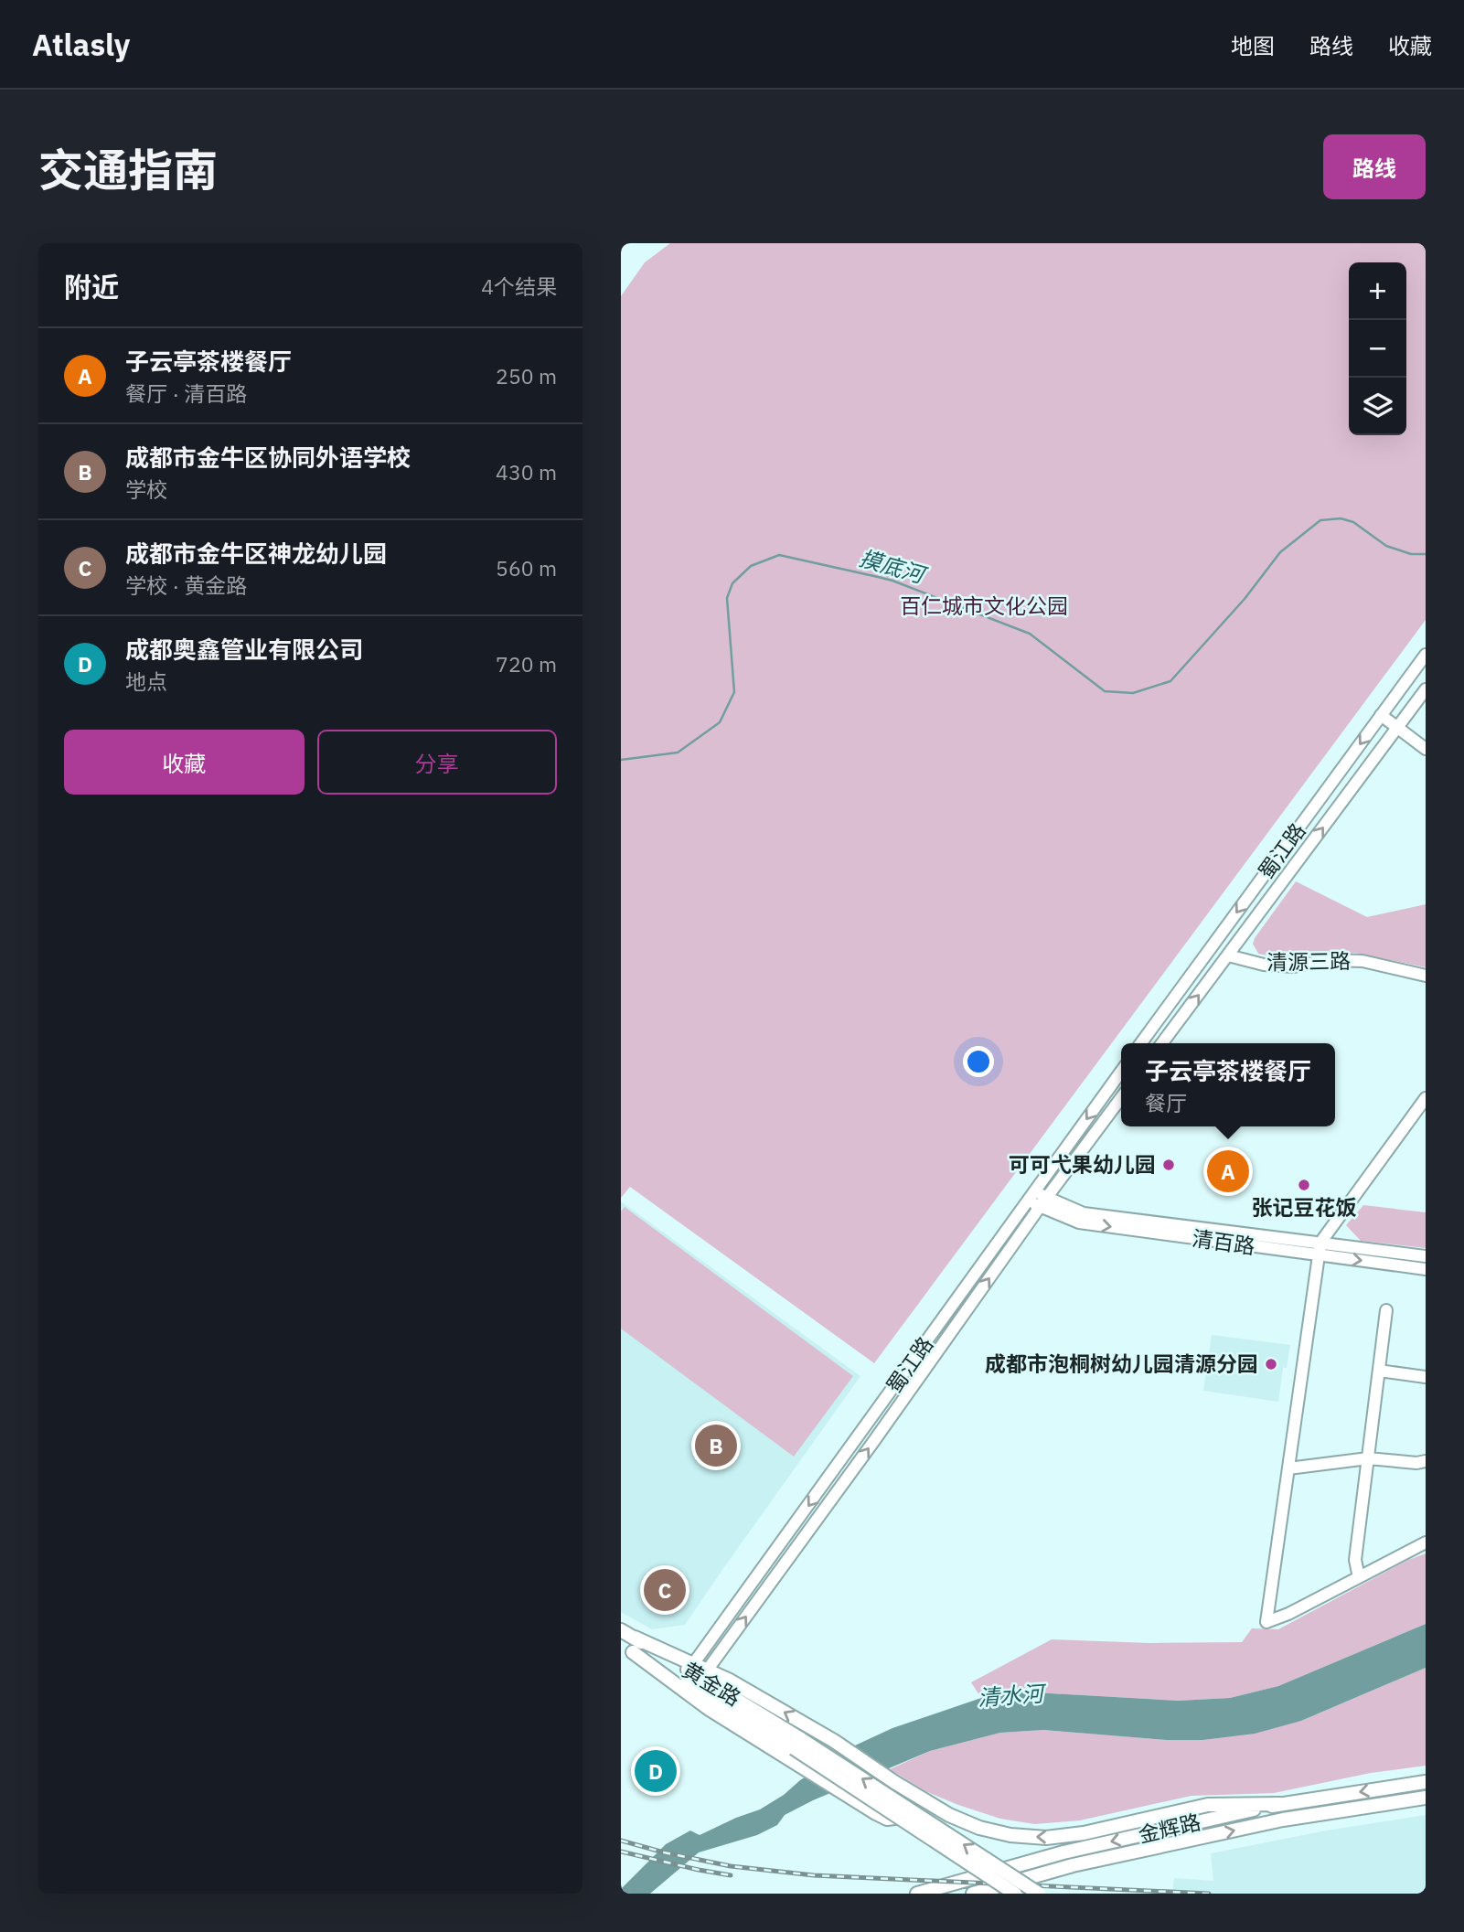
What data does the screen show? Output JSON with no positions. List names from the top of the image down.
{
  "streets": {
    "main road": ["黄金路", "金辉路"],
    "street": ["蜀江路", "清源三路", "清百路"]
  },
  "crossings": [
    ["蜀江路", "清源三路"],
    ["蜀江路", "清百路"]
  ],
  "water": ["摸底河", "清水河"],
  "parks": ["百仁城市文化公园"],
  "places": ["可可弋果幼儿园", "张记豆花饭", "成都市泡桐树幼儿园清源分园"],
  "page": {
    "header": "Atlasly",
    "nav": ["地图", "路线", "收藏"],
    "title": "交通指南",
    "buttons": [
      "路线",
      ["收藏", "分享"]
    ],
    "heading": ["附近", "4个结果"],
    "map_buttons": ["+", "−"],
    "list": [
      {
        "mark": "A",
        "name": "子云亭茶楼餐厅",
        "note": "餐厅 · 清百路",
        "value": "250 m"
      },
      {
        "mark": "B",
        "name": "成都市金牛区协同外语学校",
        "note": "学校",
        "value": "430 m"
      },
      {
        "mark": "C",
        "name": "成都市金牛区神龙幼儿园",
        "note": "学校 · 黄金路",
        "value": "560 m"
      },
      {
        "mark": "D",
        "name": "成都奥鑫管业有限公司",
        "note": "地点",
        "value": "720 m"
      }
    ],
    "popup": ["子云亭茶楼餐厅", "餐厅"],
    "pins": [
      "A",
      "B",
      "C",
      "D"
    ]
  }
}
